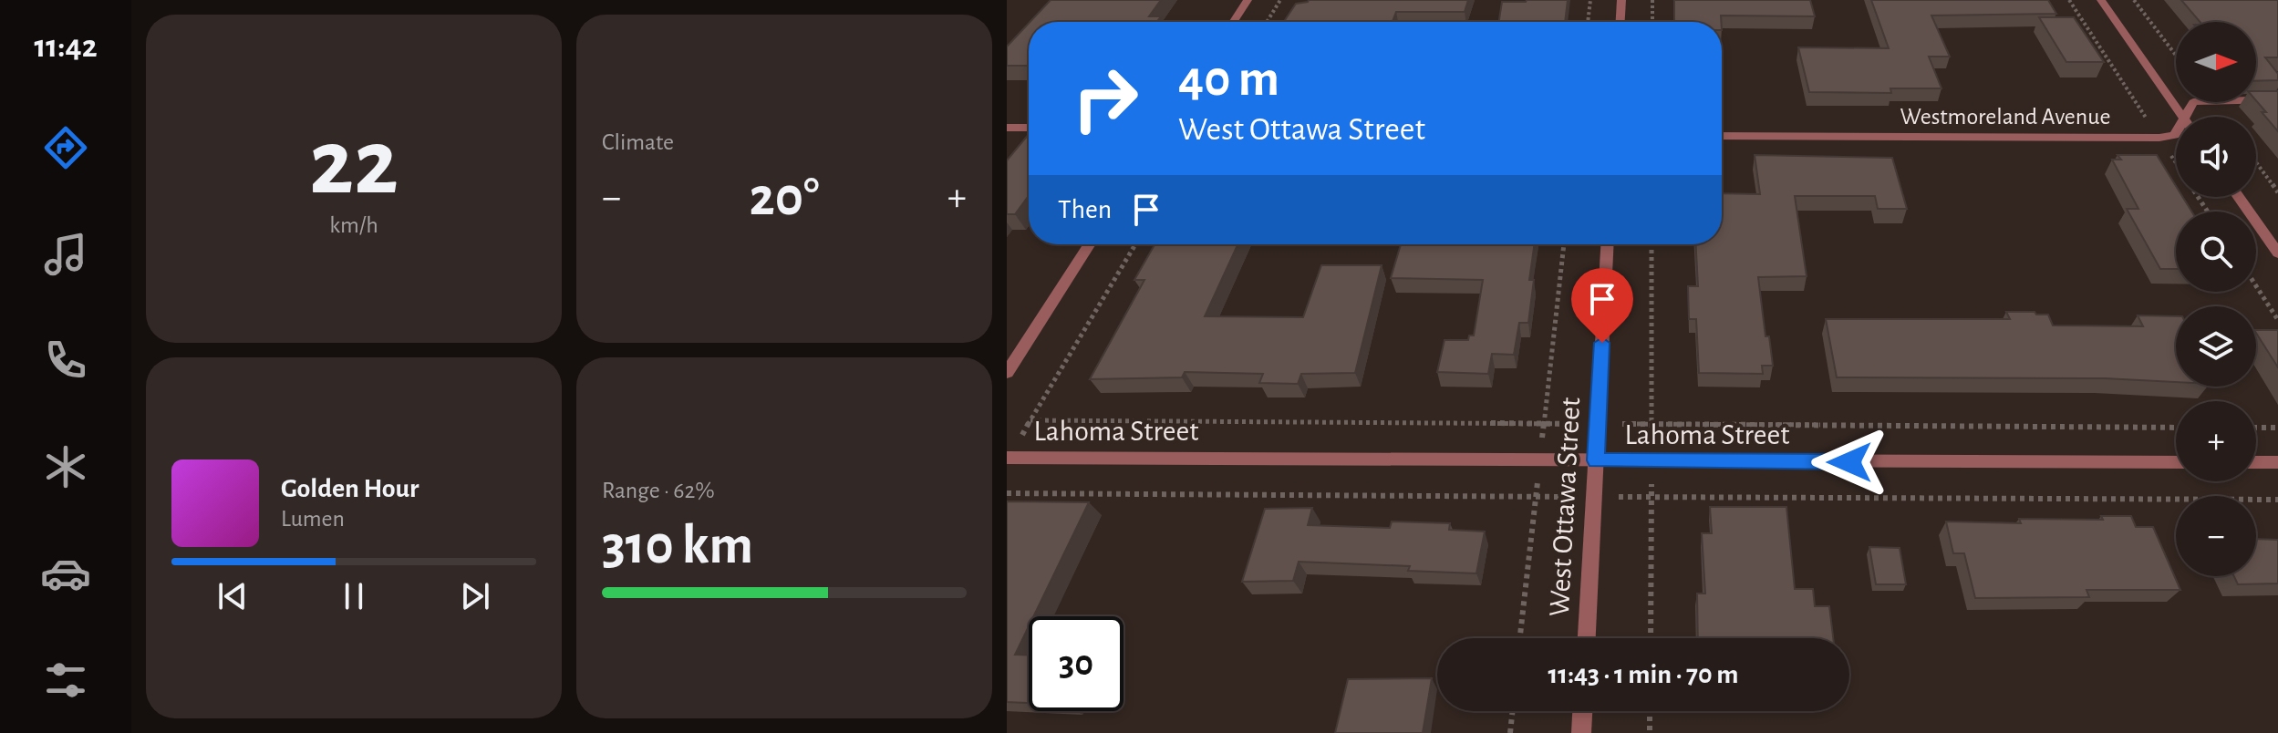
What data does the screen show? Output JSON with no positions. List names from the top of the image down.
{
  "streets": {
    "street": ["Westmoreland Avenue", "Lahoma Street", "West Ottawa Street"]
  },
  "crossings": [
    ["Lahoma Street", "West Ottawa Street"]
  ],
  "north": "right",
  "page": {
    "tabs": "11:42",
    "tile": [
      ["22", "km/h"],
      "Climate",
      ["Range · 62%", "310 km"]
    ],
    "map_buttons": ["+", "−"],
    "turn": ["40 m", "West Ottawa Street"],
    "heat": ["−", "20°", "+"],
    "then": "Then",
    "song": ["Golden Hour", "Lumen"],
    "limit": "30",
    "trip": "11:43 · 1 min · 70 m"
  }
}
